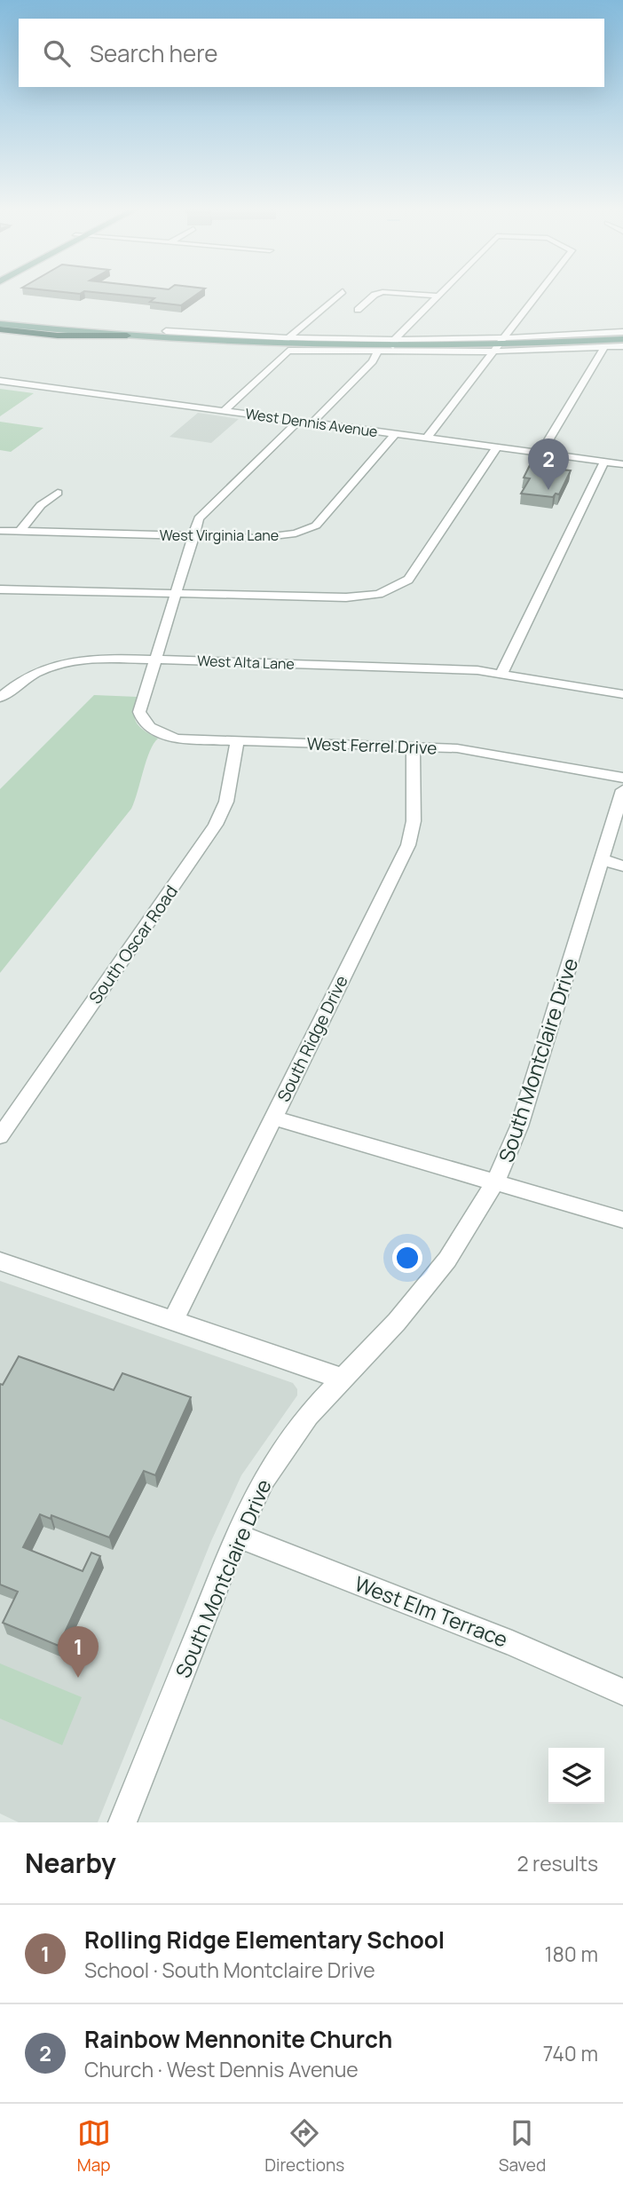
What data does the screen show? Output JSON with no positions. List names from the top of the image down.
{
  "streets": {
    "street": [
      "West Dennis Avenue",
      "West Virginia Lane",
      "West Alta Lane",
      "West Ferrel Drive",
      "South Oscar Road",
      "South Ridge Drive",
      "South Montclaire Drive",
      "West Elm Terrace"
    ]
  },
  "crossings": [
    ["West Dennis Avenue", "West Virginia Lane"],
    ["West Alta Lane", "West Ferrel Drive"],
    ["West Ferrel Drive", "South Oscar Road"],
    ["West Ferrel Drive", "South Ridge Drive"],
    ["South Montclaire Drive", "West Elm Terrace"]
  ],
  "page": {
    "search": "Search here",
    "pins": ["2", "1"],
    "heading": ["Nearby", "2 results"],
    "list": [
      {
        "mark": "1",
        "name": "Rolling Ridge Elementary School",
        "note": "School · South Montclaire Drive",
        "value": "180 m"
      },
      {
        "mark": "2",
        "name": "Rainbow Mennonite Church",
        "note": "Church · West Dennis Avenue",
        "value": "740 m"
      }
    ],
    "nav": ["Map", "Directions", "Saved"]
  }
}
